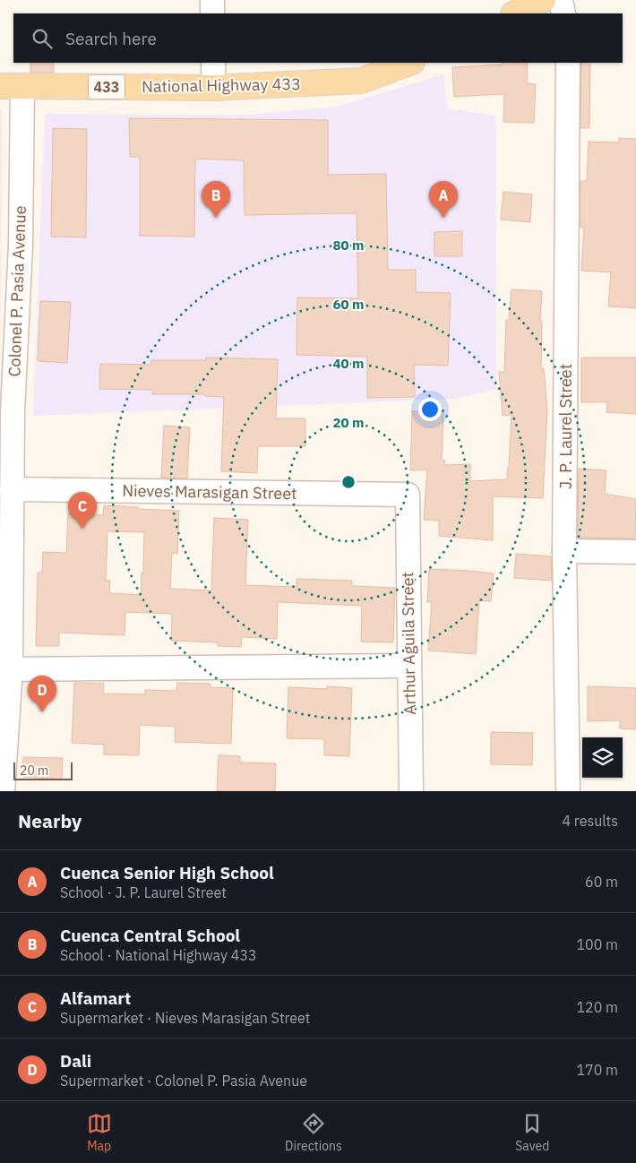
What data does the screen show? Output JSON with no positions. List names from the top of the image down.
{
  "streets": {
    "main road": ["National Highway 433", "433"],
    "street": [
      "Colonel P. Pasia Avenue",
      "J. P. Laurel Street",
      "Nieves Marasigan Street",
      "Arthur Aguila Street"
    ]
  },
  "crossings": [
    ["National Highway 433", "Colonel P. Pasia Avenue"],
    ["Colonel P. Pasia Avenue", "Nieves Marasigan Street"],
    ["Nieves Marasigan Street", "Arthur Aguila Street"]
  ],
  "scale_bar": "20 m",
  "page": {
    "search": "Search here",
    "pins": [
      "A",
      "B",
      "C",
      "D"
    ],
    "scale": "20 m",
    "heading": ["Nearby", "4 results"],
    "list": [
      {
        "mark": "A",
        "name": "Cuenca Senior High School",
        "note": "School · J. P. Laurel Street",
        "value": "60 m"
      },
      {
        "mark": "B",
        "name": "Cuenca Central School",
        "note": "School · National Highway 433",
        "value": "100 m"
      },
      {
        "mark": "C",
        "name": "Alfamart",
        "note": "Supermarket · Nieves Marasigan Street",
        "value": "120 m"
      },
      {
        "mark": "D",
        "name": "Dali",
        "note": "Supermarket · Colonel P. Pasia Avenue",
        "value": "170 m"
      }
    ],
    "nav": ["Map", "Directions", "Saved"]
  },
  "rings": [
    "80 m",
    "60 m",
    "40 m",
    "20 m"
  ]
}
